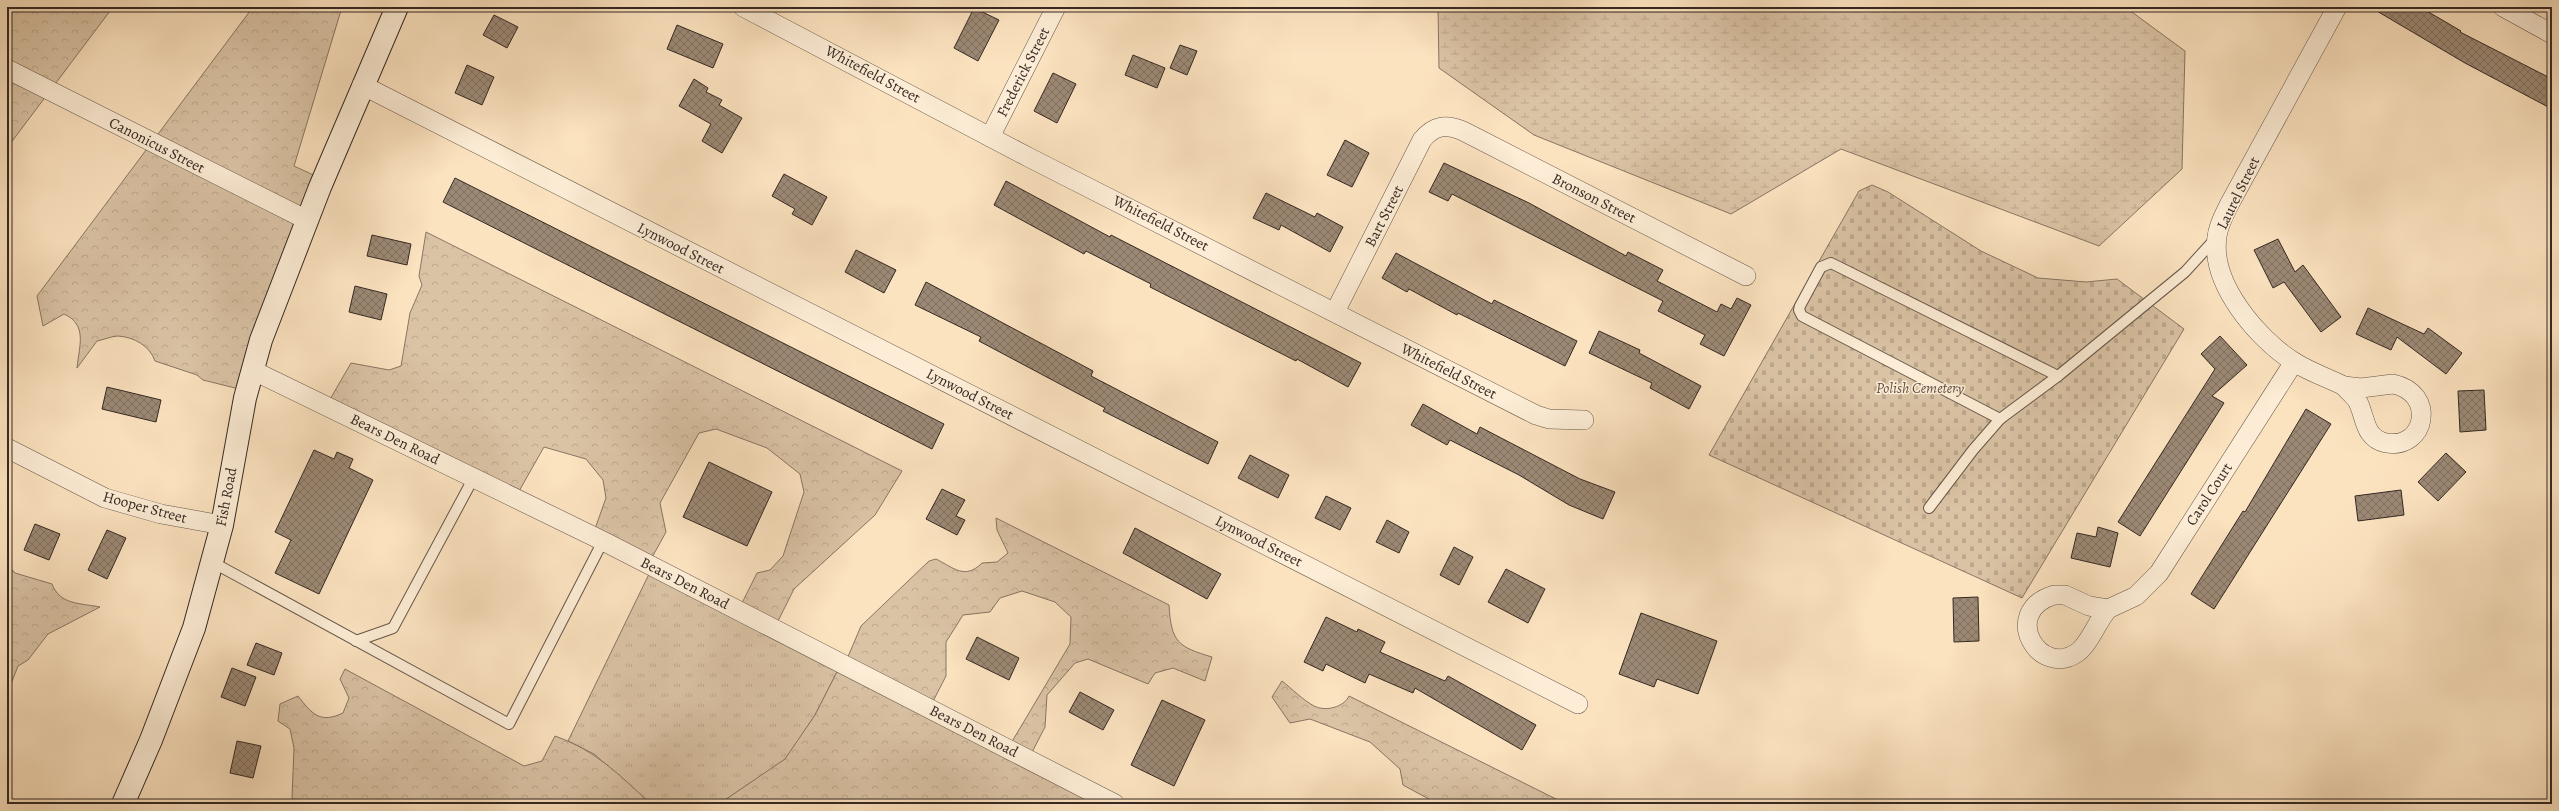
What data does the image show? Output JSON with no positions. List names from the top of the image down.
{
  "streets": {
    "main road": ["Fish Road"],
    "street": [
      "Frederick Street",
      "Whitefield Street",
      "Canonicus Street",
      "Laurel Street",
      "Bronson Street",
      "Bart Street",
      "Lynwood Street",
      "Bears Den Road",
      "Carol Court",
      "Hooper Street"
    ]
  },
  "crossings": [
    ["Frederick Street", "Whitefield Street"],
    ["Whitefield Street", "Bart Street"],
    ["Canonicus Street", "Fish Road"],
    ["Laurel Street", "Carol Court"],
    ["Bronson Street", "Bart Street"],
    ["Lynwood Street", "Fish Road"],
    ["Bears Den Road", "Fish Road"],
    ["Fish Road", "Hooper Street"]
  ],
  "parks": ["Polish Cemetery"]
}
